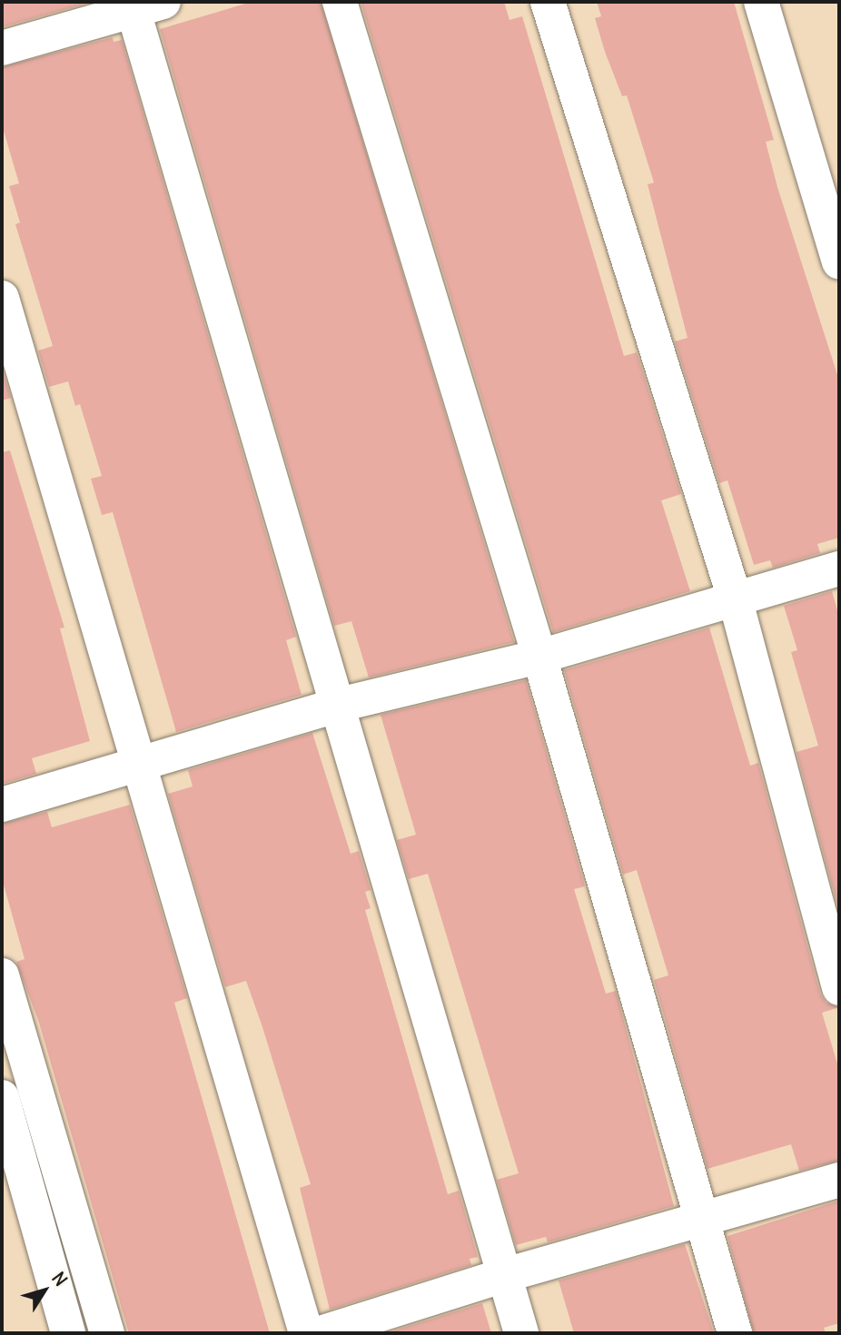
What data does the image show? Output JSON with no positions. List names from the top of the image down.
{
  "north": "top right"
}
